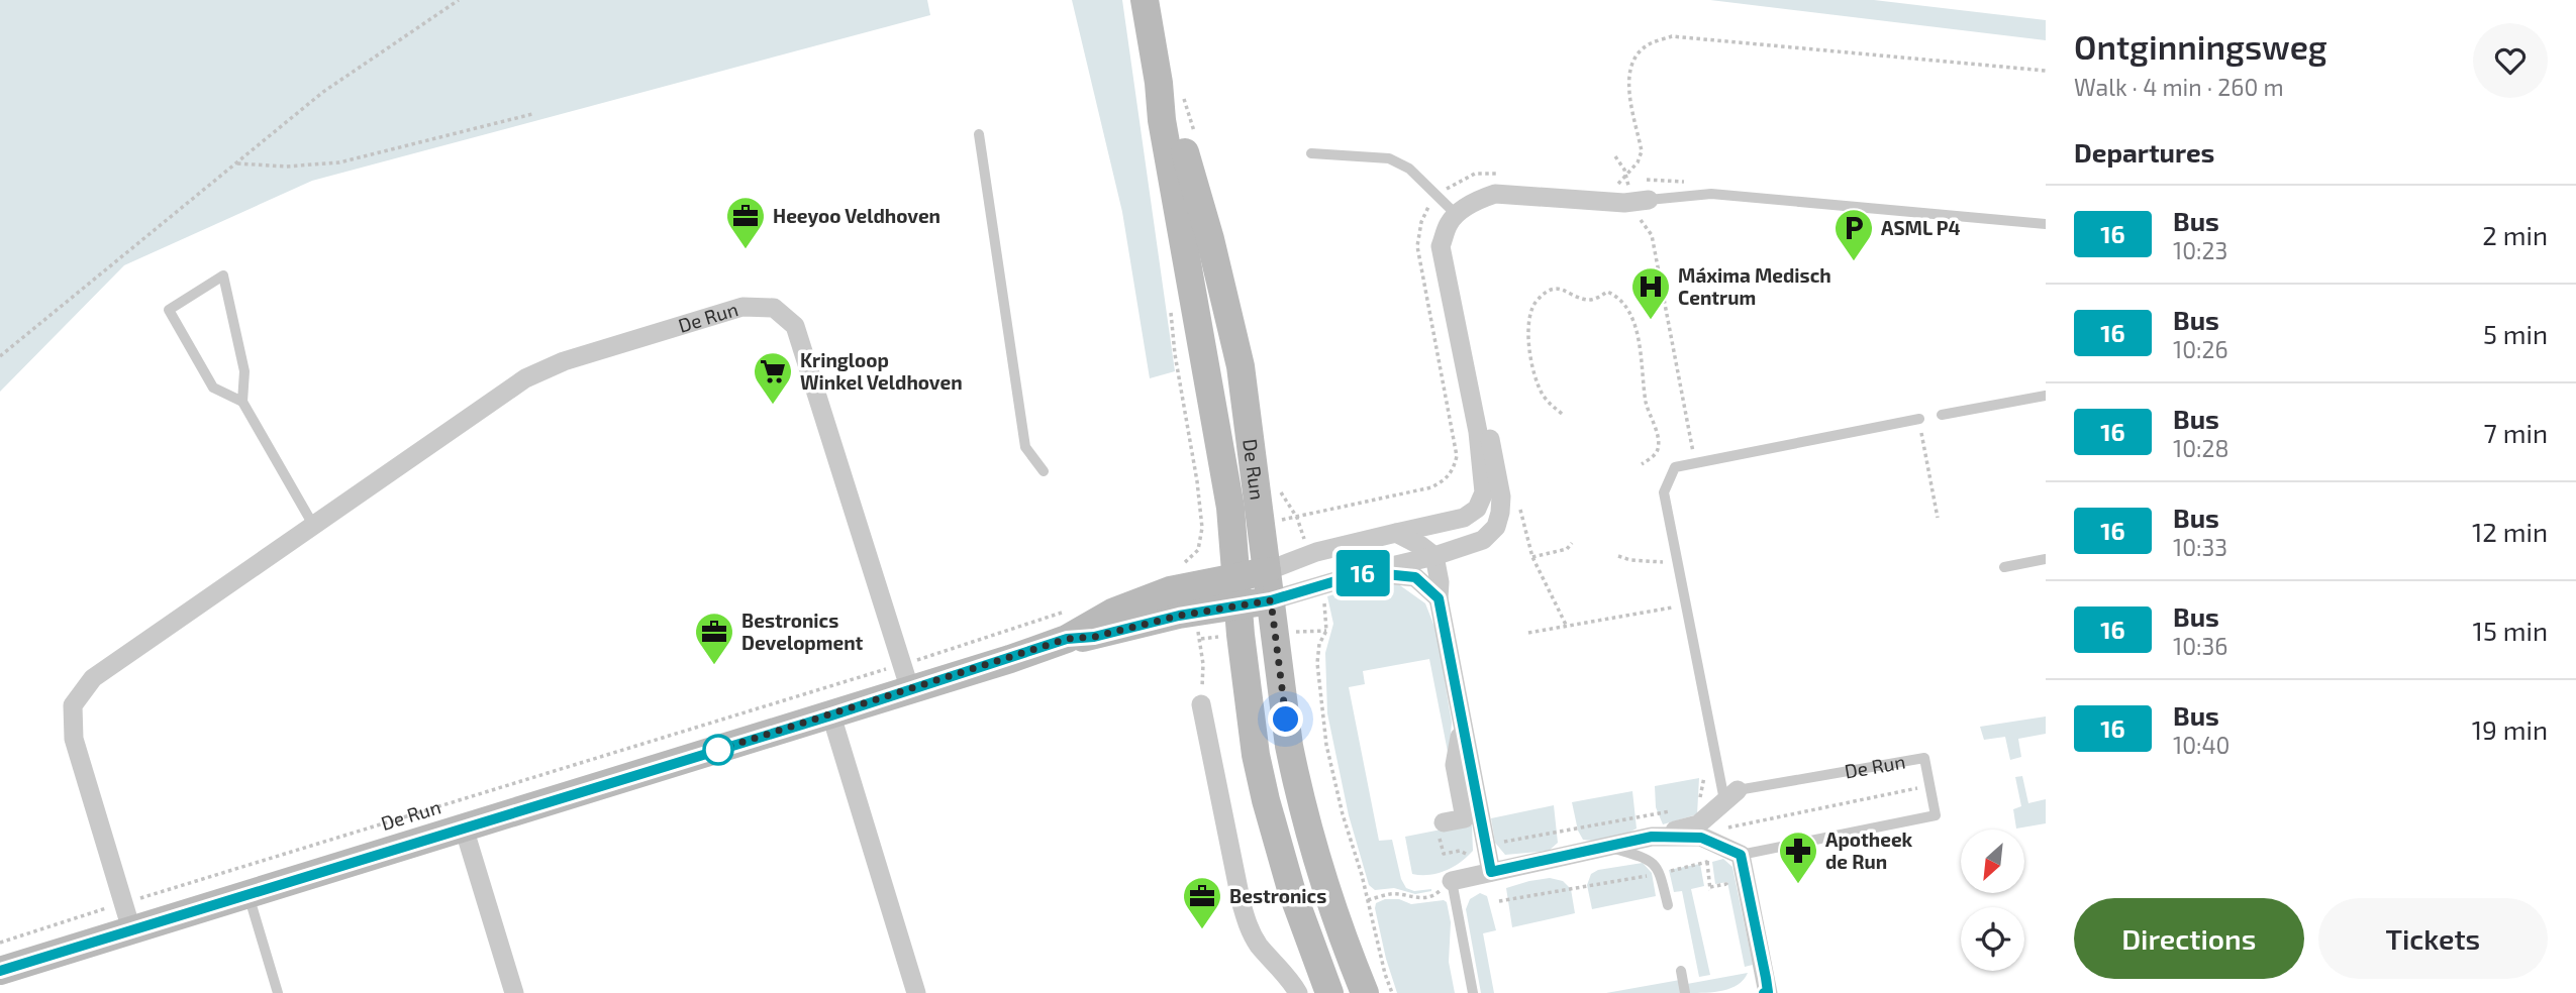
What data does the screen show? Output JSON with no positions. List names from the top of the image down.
{
  "streets": {
    "main road": ["De Run"]
  },
  "places": {
    "office": ["Heeyoo Veldhoven", "Bestronics Development", "Bestronics"],
    "parking": ["ASML P4"],
    "hospital": ["Máxima Medisch Centrum"],
    "supermarket": ["Kringloop Winkel Veldhoven"],
    "pharmacy": ["Apotheek de Run"]
  },
  "lines": ["bus line 16"],
  "north": "bottom left",
  "page": {
    "on_map": "16",
    "heading": [
      ["Ontginningsweg", "Walk · 4 min · 260 m"],
      "Departures"
    ],
    "list": [
      {
        "mark": "16",
        "name": "Bus",
        "note": "10:23",
        "value": "2 min"
      },
      {
        "mark": "16",
        "name": "Bus",
        "note": "10:26",
        "value": "5 min"
      },
      {
        "mark": "16",
        "name": "Bus",
        "note": "10:28",
        "value": "7 min"
      },
      {
        "mark": "16",
        "name": "Bus",
        "note": "10:33",
        "value": "12 min"
      },
      {
        "mark": "16",
        "name": "Bus",
        "note": "10:36",
        "value": "15 min"
      },
      {
        "mark": "16",
        "name": "Bus",
        "note": "10:40",
        "value": "19 min"
      }
    ],
    "buttons": ["Directions", "Tickets"]
  }
}
